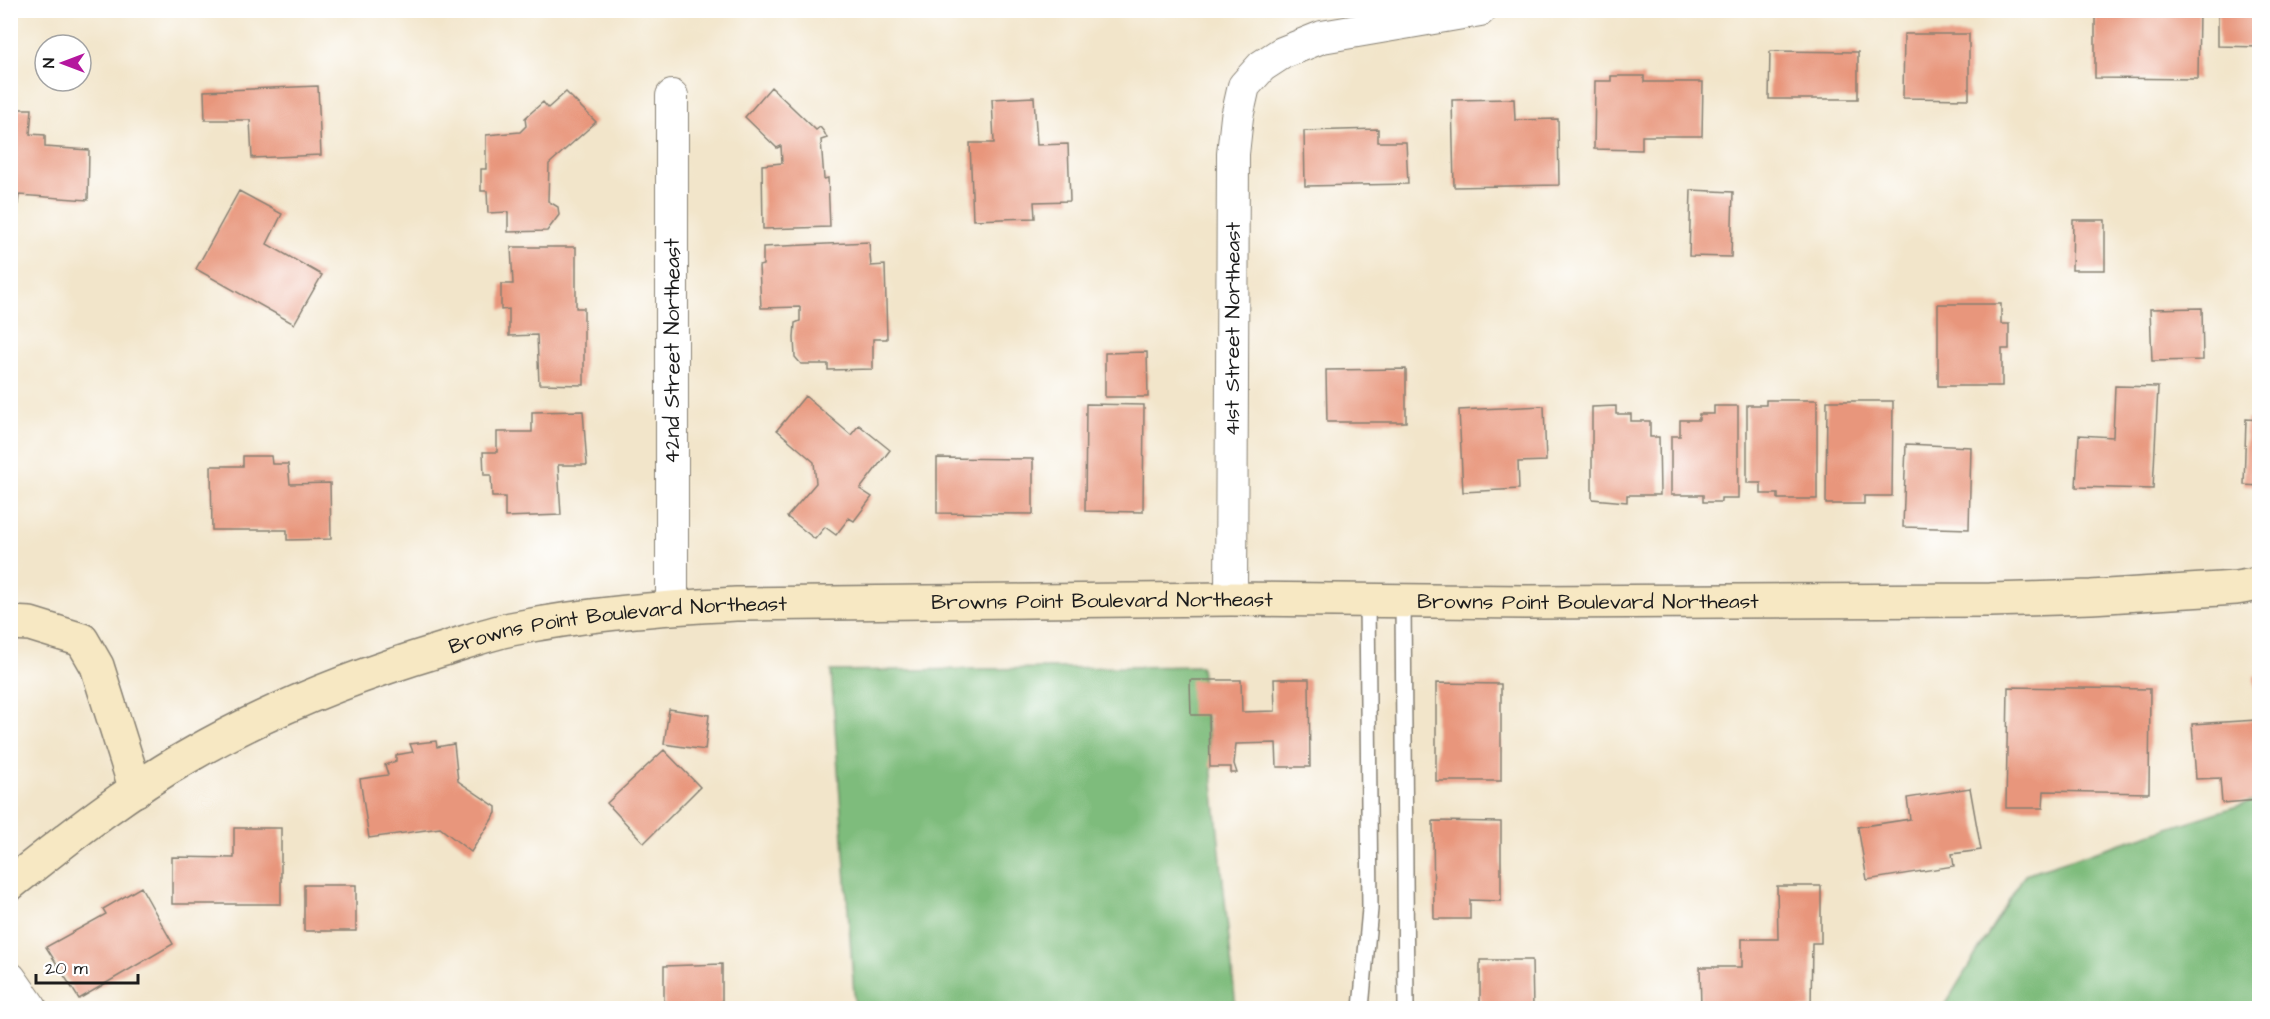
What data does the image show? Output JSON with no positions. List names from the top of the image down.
{
  "streets": {
    "street": ["41st Street Northeast", "42nd Street Northeast", "Browns Point Boulevard Northeast"]
  },
  "crossings": [
    ["41st Street Northeast", "Browns Point Boulevard Northeast"],
    ["42nd Street Northeast", "Browns Point Boulevard Northeast"]
  ],
  "scale_bar": "20 m",
  "north": "left"
}
